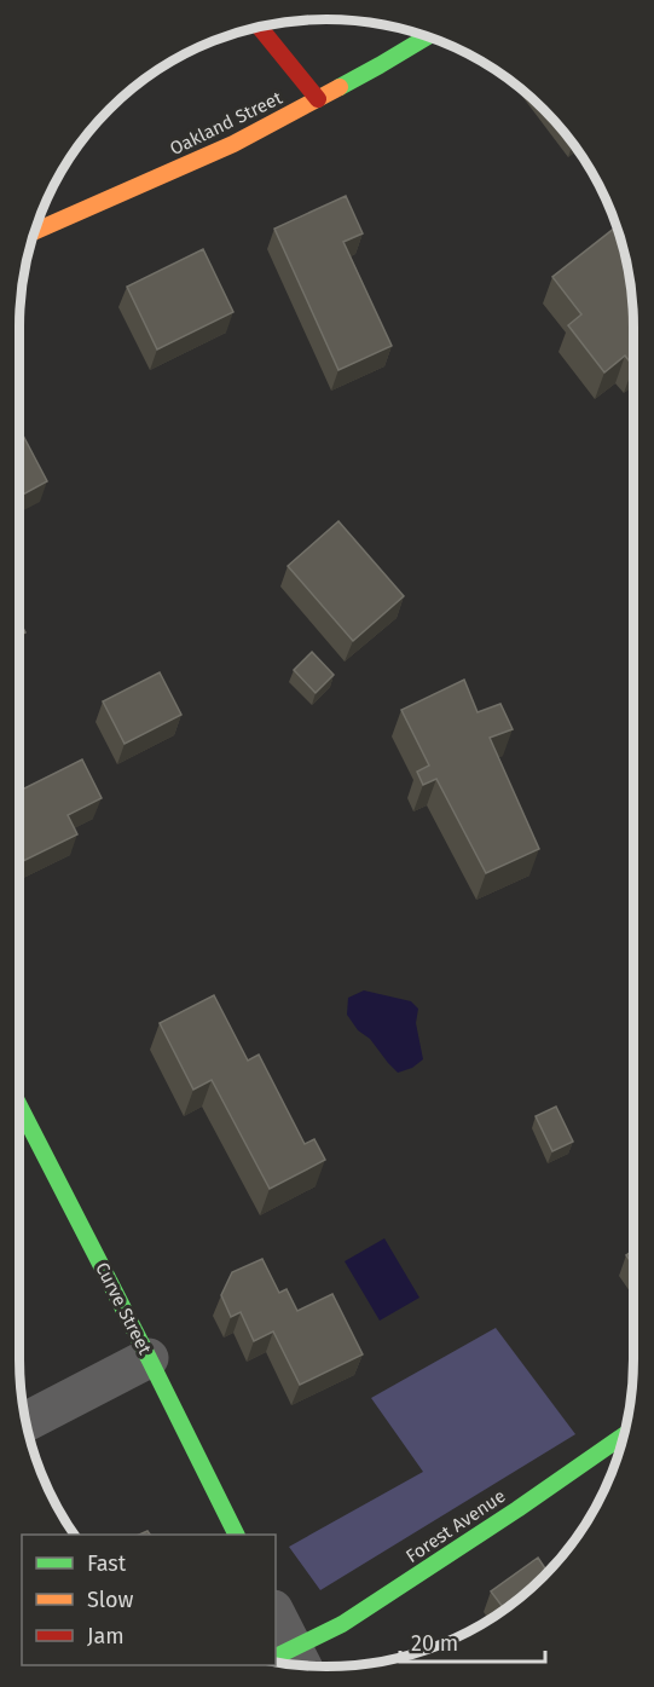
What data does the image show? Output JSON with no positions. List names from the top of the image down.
{
  "streets": {
    "street": ["Oakland Street", "Curve Street", "Forest Avenue"]
  },
  "legend": ["Fast", "Slow", "Jam"],
  "scale_bar": "20 m"
}
